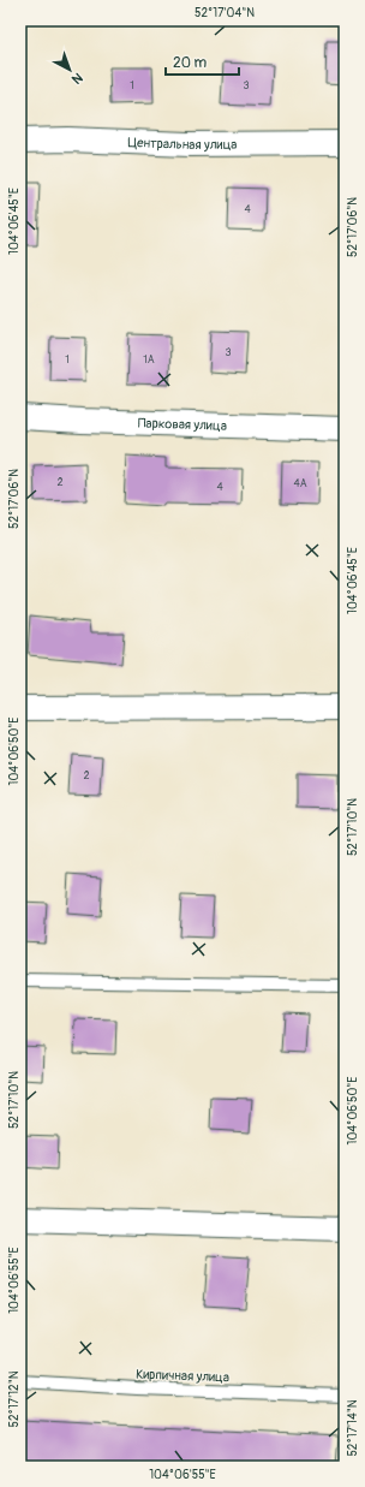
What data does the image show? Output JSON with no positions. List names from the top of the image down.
{
  "streets": {
    "street": ["Центральная улица", "Парковая улица"],
    "lane": ["Кирпичная улица"]
  },
  "house_numbers": [
    "1",
    "3",
    "4",
    "3",
    "1",
    "1А",
    "2",
    "4А",
    "4",
    "2"
  ],
  "scale_bar": "20 m",
  "north": "bottom right",
  "coordinates": [
    "52°17'04\"N",
    "104°06'45\"E",
    "52°17'06\"N",
    "104°06'50\"E",
    "52°17'10\"N",
    "104°06'55\"E",
    "52°17'12\"N",
    "52°17'14\"N"
  ]
}
